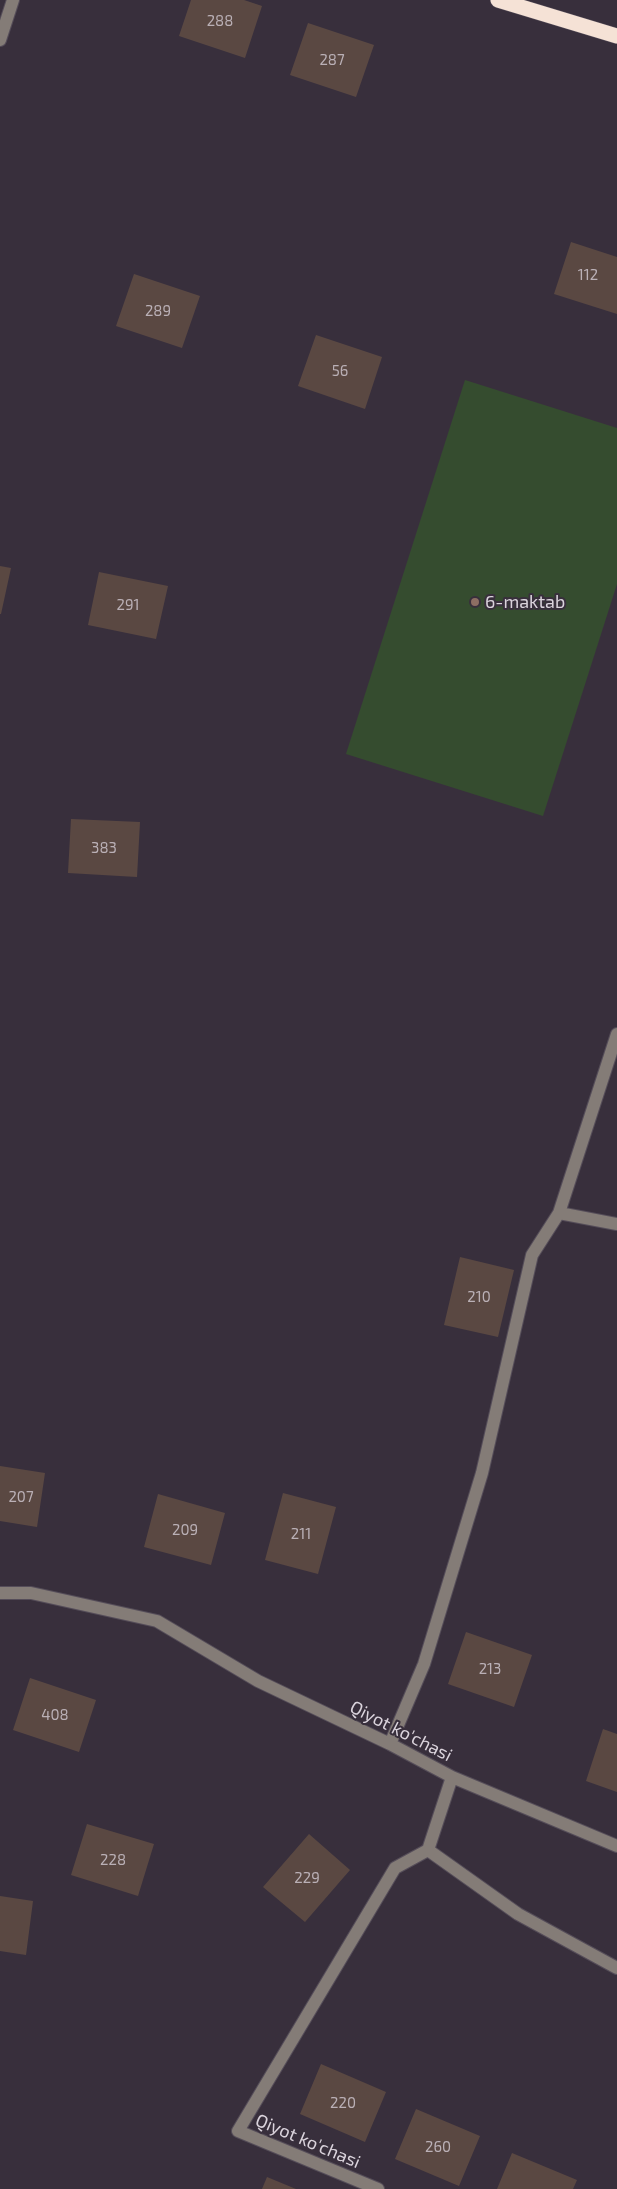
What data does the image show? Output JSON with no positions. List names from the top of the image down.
{
  "streets": {
    "street": ["Qiyot ko'chasi"]
  },
  "places": ["6-maktab"],
  "house_numbers": [
    "288",
    "287",
    "112",
    "289",
    "56",
    "291",
    "383",
    "210",
    "207",
    "209",
    "211",
    "213",
    "408",
    "228",
    "229",
    "220",
    "260"
  ]
}
